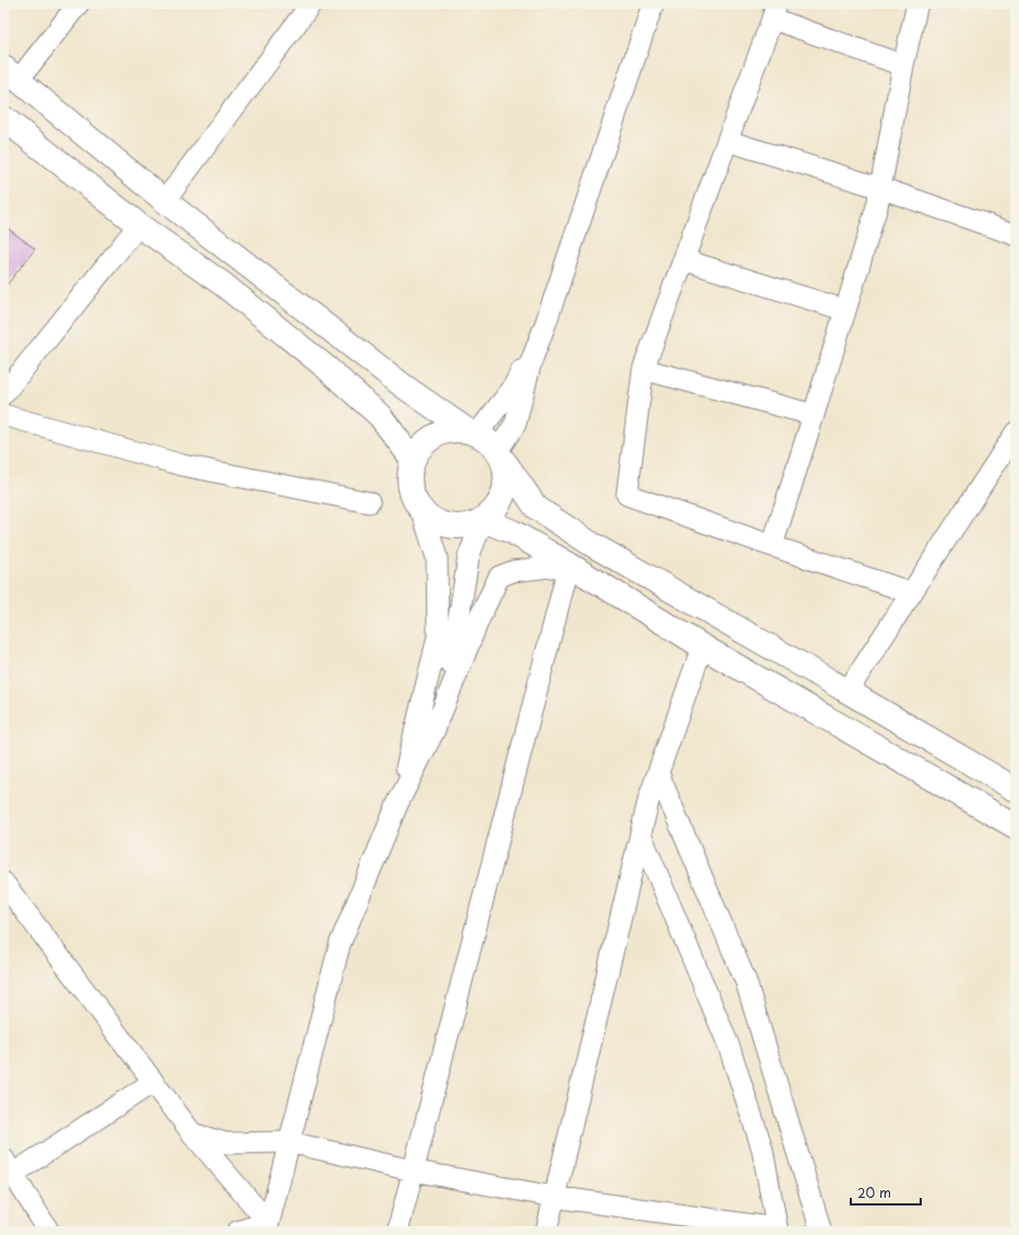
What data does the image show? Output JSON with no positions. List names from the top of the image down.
{
  "scale_bar": "20 m"
}
